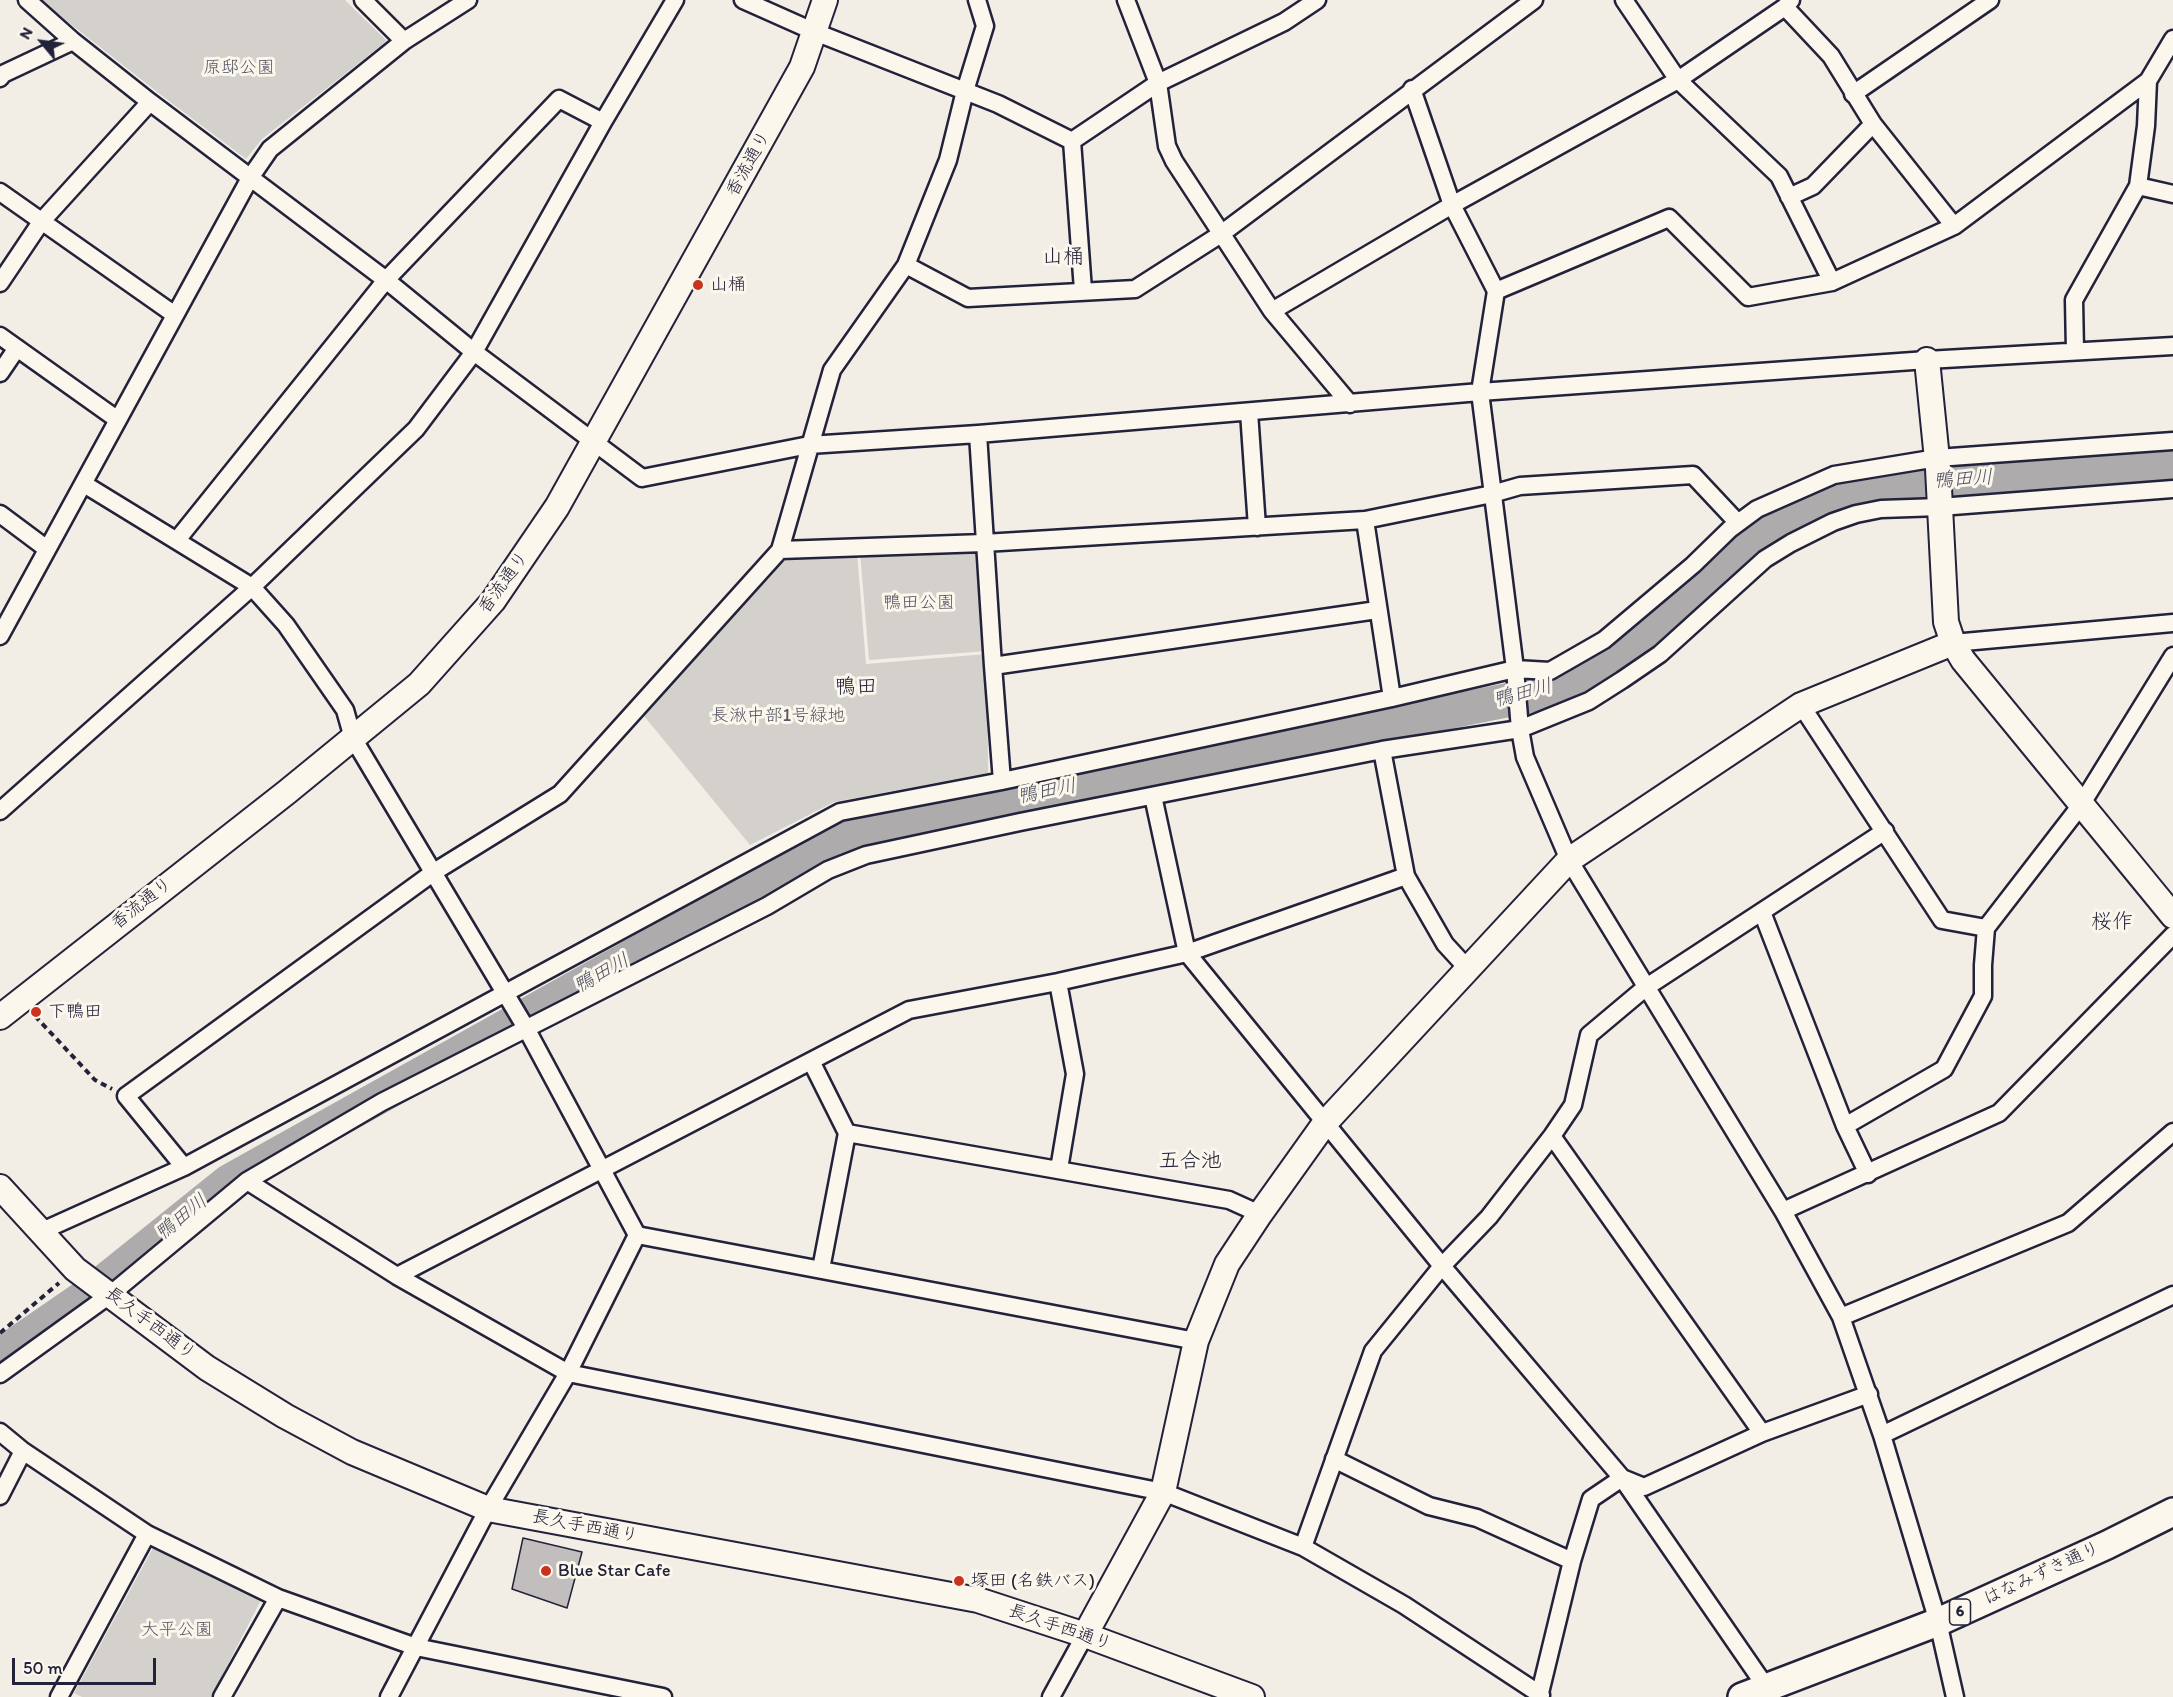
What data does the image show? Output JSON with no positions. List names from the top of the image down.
{
  "streets": {
    "main road": ["はなみずき通り", "6"],
    "street": ["香流通り", "長久手西通り"]
  },
  "districts": [
    "山桶",
    "鴨田",
    "桜作",
    "五合池"
  ],
  "water": ["鴨田川"],
  "parks": [
    "原邸公園",
    "鴨田公園",
    "長湫中部1号緑地",
    "大平公園"
  ],
  "places": [
    "山桶",
    "下鴨田",
    "Blue Star Cafe",
    "塚田 (名鉄バス)"
  ],
  "scale_bar": "50 m",
  "north": "top left"
}
